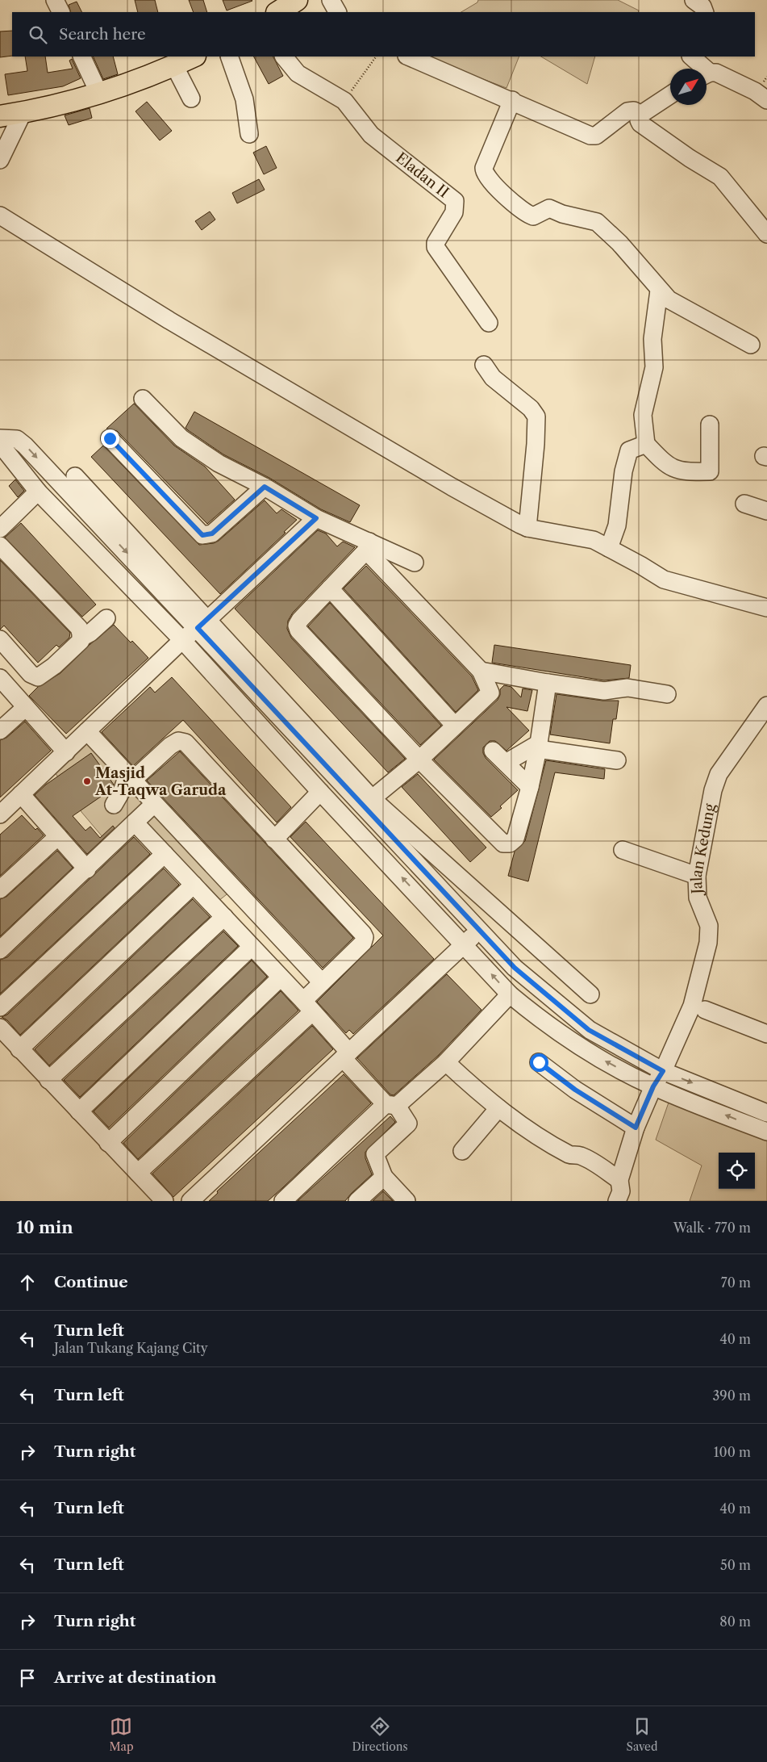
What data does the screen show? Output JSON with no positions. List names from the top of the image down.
{
  "streets": {
    "street": ["Eladan II", "Jalan Kedung"]
  },
  "places": ["Masjid At-Taqwa Garuda"],
  "north": "top right",
  "page": {
    "search": "Search here",
    "heading": ["10 min", "Walk · 770 m"],
    "list": [
      ["Continue", "70 m"],
      ["Turn left", "Jalan Tukang Kajang City", "40 m"],
      ["Turn left", "390 m"],
      ["Turn right", "100 m"],
      ["Turn left", "40 m"],
      ["Turn left", "50 m"],
      ["Turn right", "80 m"],
      "Arrive at destination"
    ],
    "nav": ["Map", "Directions", "Saved"]
  }
}
